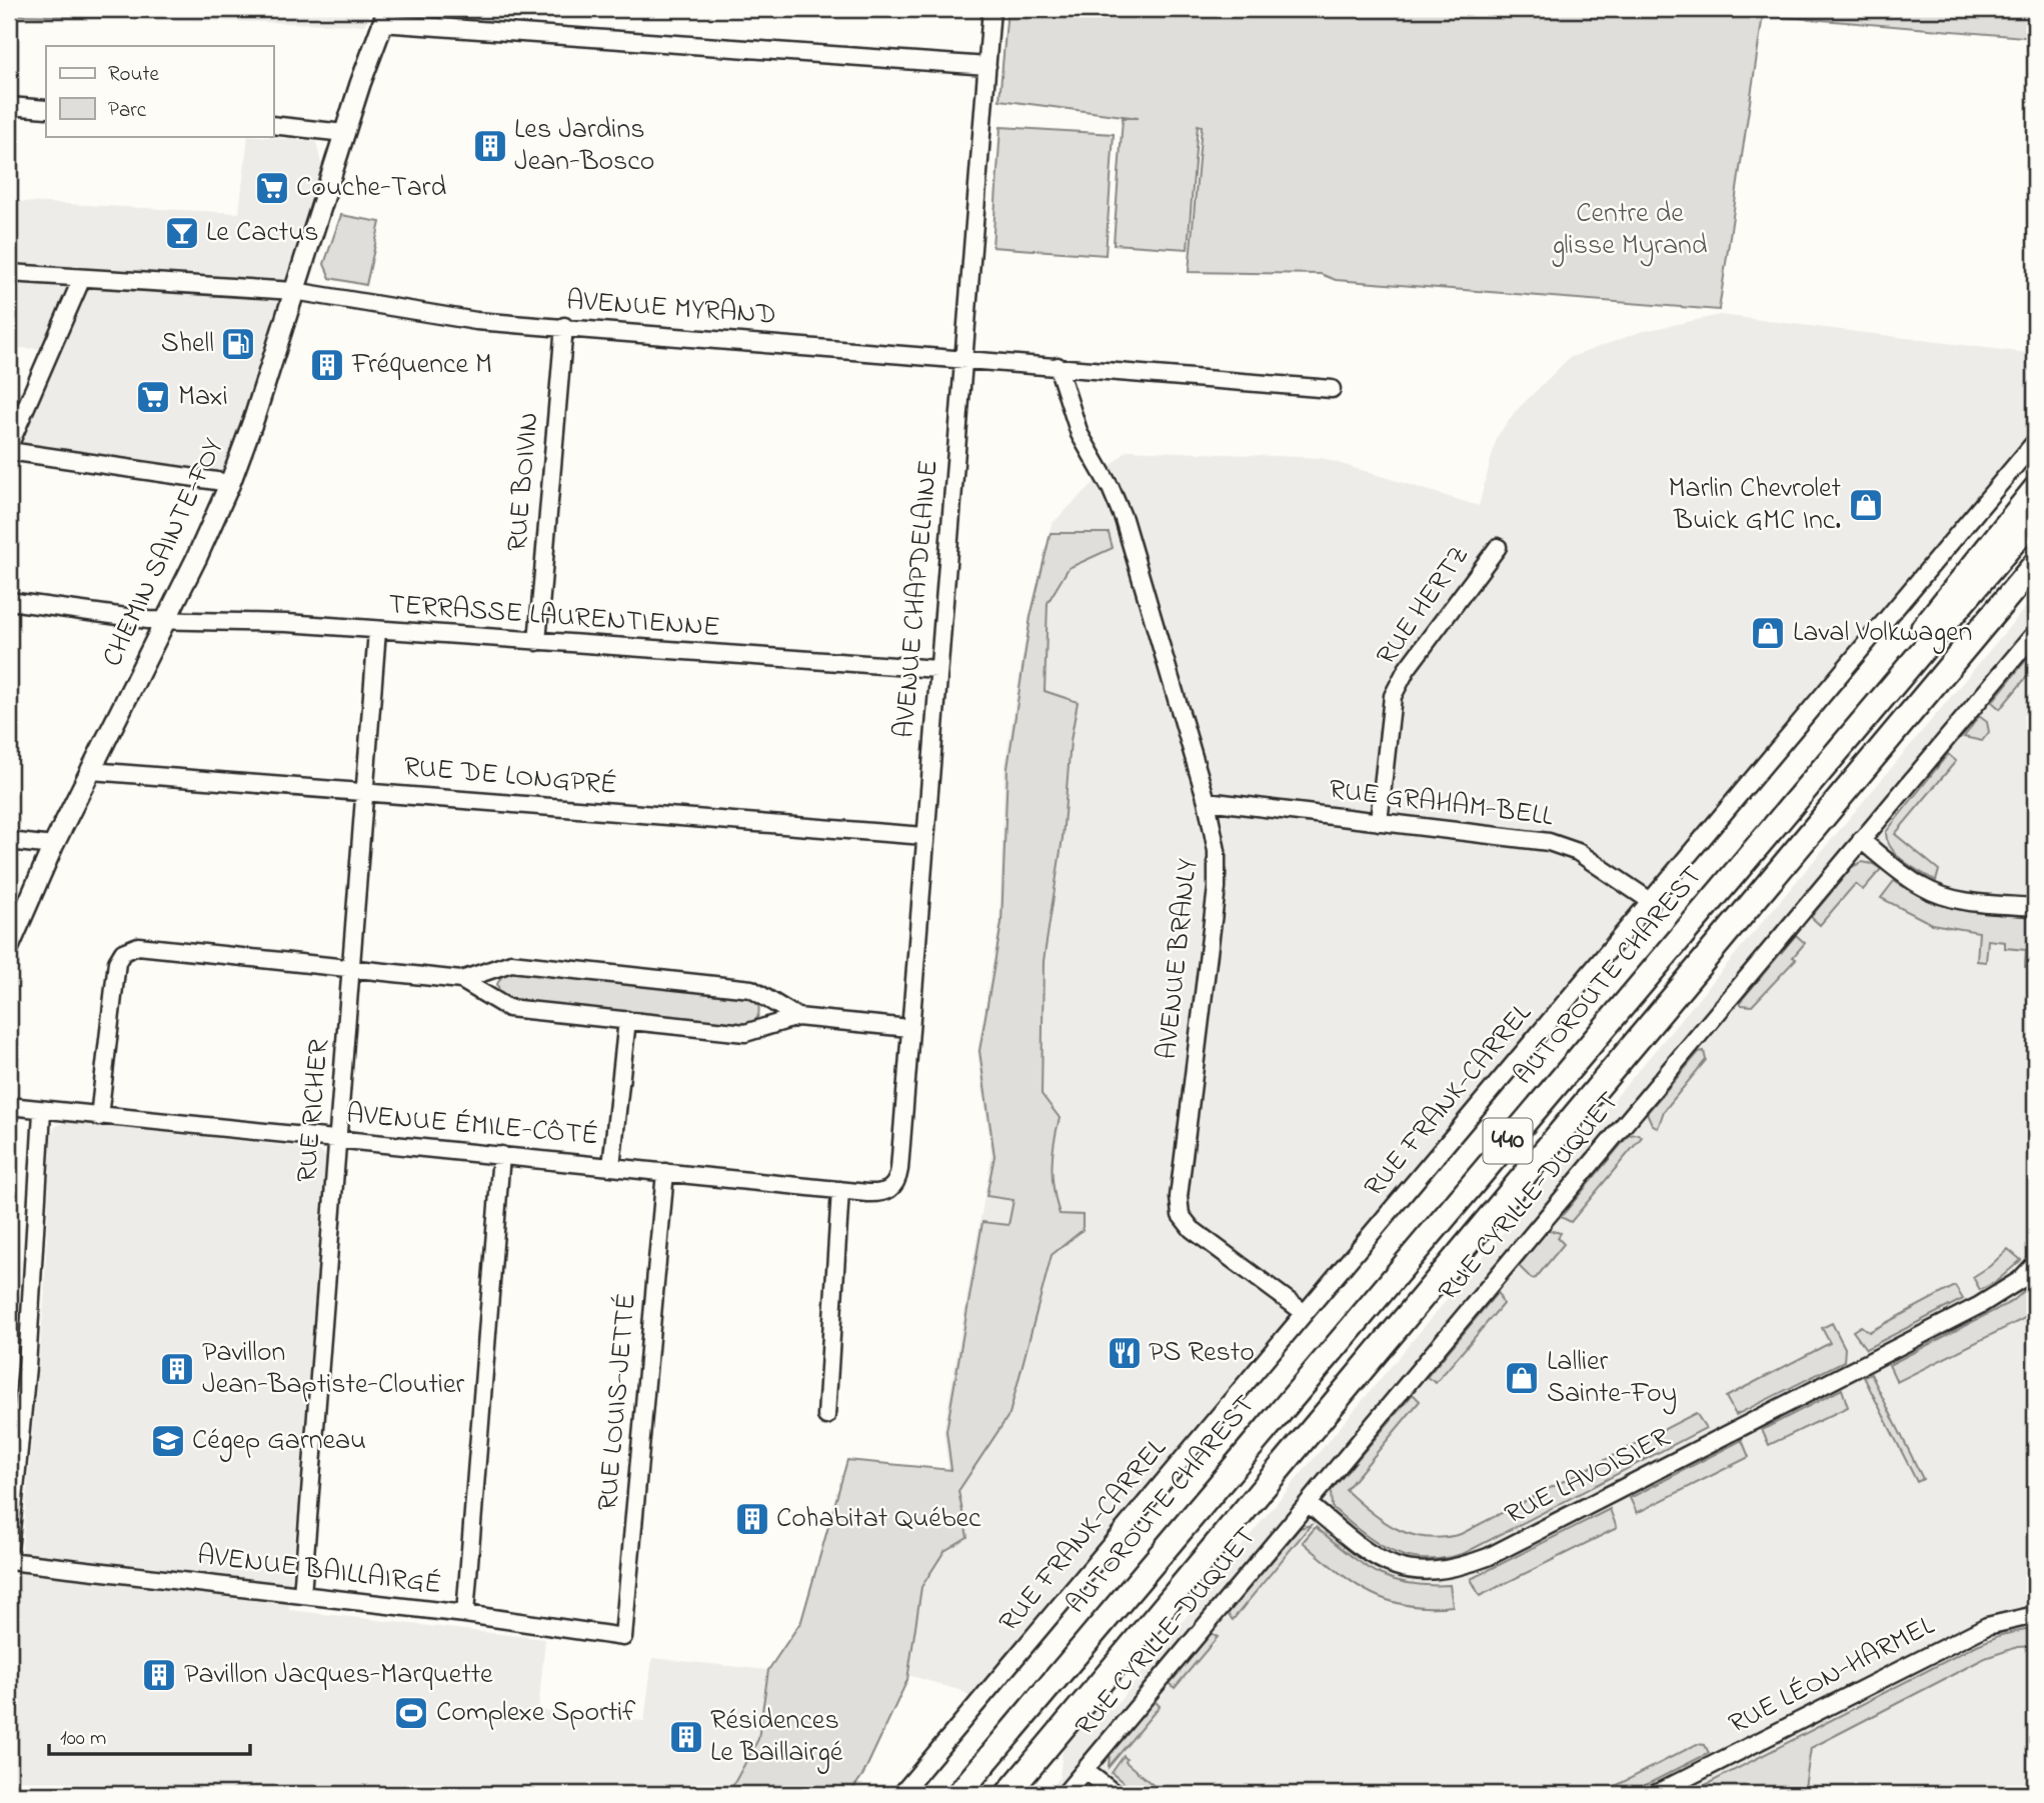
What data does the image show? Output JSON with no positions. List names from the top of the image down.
{
  "streets": {
    "highway": ["AUTOROUTE CHAREST", "440"],
    "main road": ["CHEMIN SAINTE-FOY"],
    "street": [
      "AVENUE MYRAND",
      "RUE BOIVIN",
      "AVENUE CHAPDELAINE",
      "RUE HERTZ",
      "TERRASSE LAURENTIENNE",
      "RUE DE LONGPRÉ",
      "RUE GRAHAM-BELL",
      "AVENUE BRANLY",
      "RUE FRANK-CARREL",
      "RUE RICHER",
      "AVENUE ÉMILE-CÔTÉ",
      "RUE CYRILLE-DUQUET",
      "RUE LOUIS-JETTÉ",
      "RUE LAVOISIER",
      "AVENUE BAILLAIRGÉ",
      "RUE LÉON-HARMEL"
    ]
  },
  "crossings": [
    ["AVENUE MYRAND", "RUE BOIVIN"],
    ["AVENUE MYRAND", "CHEMIN SAINTE-FOY"],
    ["AVENUE MYRAND", "AVENUE CHAPDELAINE"],
    ["AVENUE MYRAND", "AVENUE BRANLY"],
    ["RUE BOIVIN", "TERRASSE LAURENTIENNE"],
    ["CHEMIN SAINTE-FOY", "TERRASSE LAURENTIENNE"],
    ["CHEMIN SAINTE-FOY", "RUE DE LONGPRÉ"],
    ["AVENUE CHAPDELAINE", "TERRASSE LAURENTIENNE"],
    ["AVENUE CHAPDELAINE", "RUE DE LONGPRÉ"],
    ["AVENUE CHAPDELAINE", "AVENUE ÉMILE-CÔTÉ"],
    ["RUE HERTZ", "RUE GRAHAM-BELL"],
    ["TERRASSE LAURENTIENNE", "RUE RICHER"],
    ["RUE DE LONGPRÉ", "RUE RICHER"],
    ["RUE GRAHAM-BELL", "AVENUE BRANLY"],
    ["RUE GRAHAM-BELL", "RUE FRANK-CARREL"],
    ["AVENUE BRANLY", "RUE FRANK-CARREL"],
    ["RUE RICHER", "AVENUE ÉMILE-CÔTÉ"],
    ["RUE RICHER", "AVENUE BAILLAIRGÉ"],
    ["AVENUE ÉMILE-CÔTÉ", "RUE LOUIS-JETTÉ"],
    ["RUE CYRILLE-DUQUET", "RUE LAVOISIER"],
    ["RUE LOUIS-JETTÉ", "AVENUE BAILLAIRGÉ"]
  ],
  "parks": ["Centre de glisse Myrand"],
  "places": {
    "building": [
      "Les Jardins Jean-Bosco",
      "Fréquence M",
      "Pavillon Jean-Baptiste-Cloutier",
      "Cohabitat Québec",
      "Pavillon Jacques-Marquette",
      "Résidences Le Baillairgé"
    ],
    "supermarket": ["Couche-Tard", "Maxi"],
    "bar": ["Le Cactus"],
    "fuel station": ["Shell"],
    "shop": ["Marlin Chevrolet Buick GMC Inc.", "Laval Volkwagen", "Lallier Sainte-Foy"],
    "restaurant": ["PS Resto"],
    "school or university": ["Cégep Garneau"],
    "sports": ["Complexe Sportif"]
  },
  "legend": ["Route", "Parc"],
  "scale_bar": "100 m"
}
